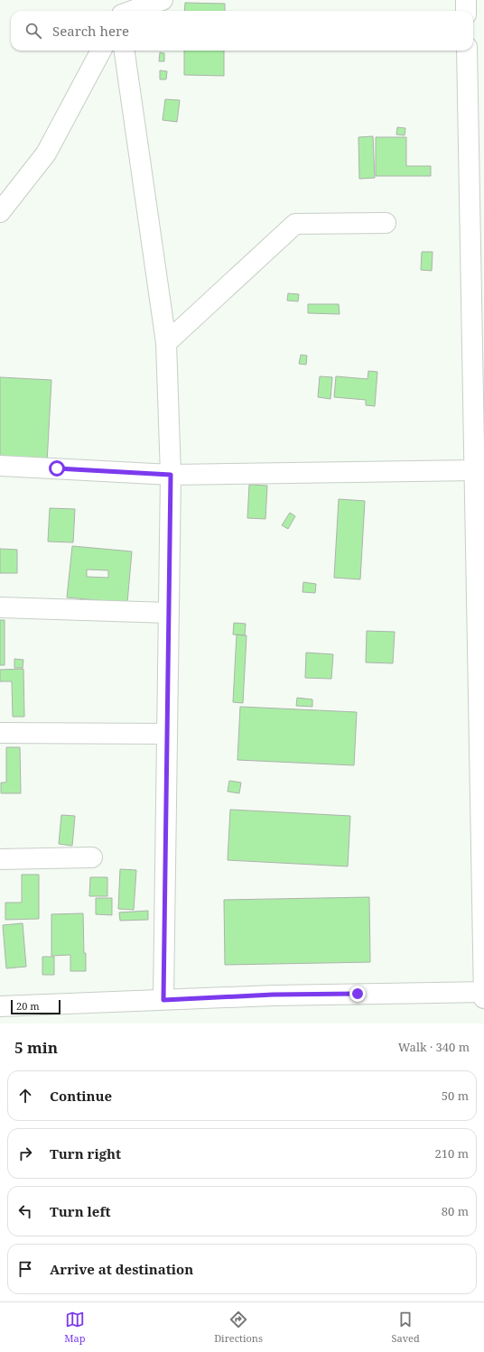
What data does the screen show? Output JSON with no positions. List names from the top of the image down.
{
  "scale_bar": "20 m",
  "page": {
    "search": "Search here",
    "scale": "20 m",
    "heading": ["5 min", "Walk · 340 m"],
    "list": [
      ["Continue", "50 m"],
      ["Turn right", "210 m"],
      ["Turn left", "80 m"],
      "Arrive at destination"
    ],
    "nav": ["Map", "Directions", "Saved"]
  }
}
